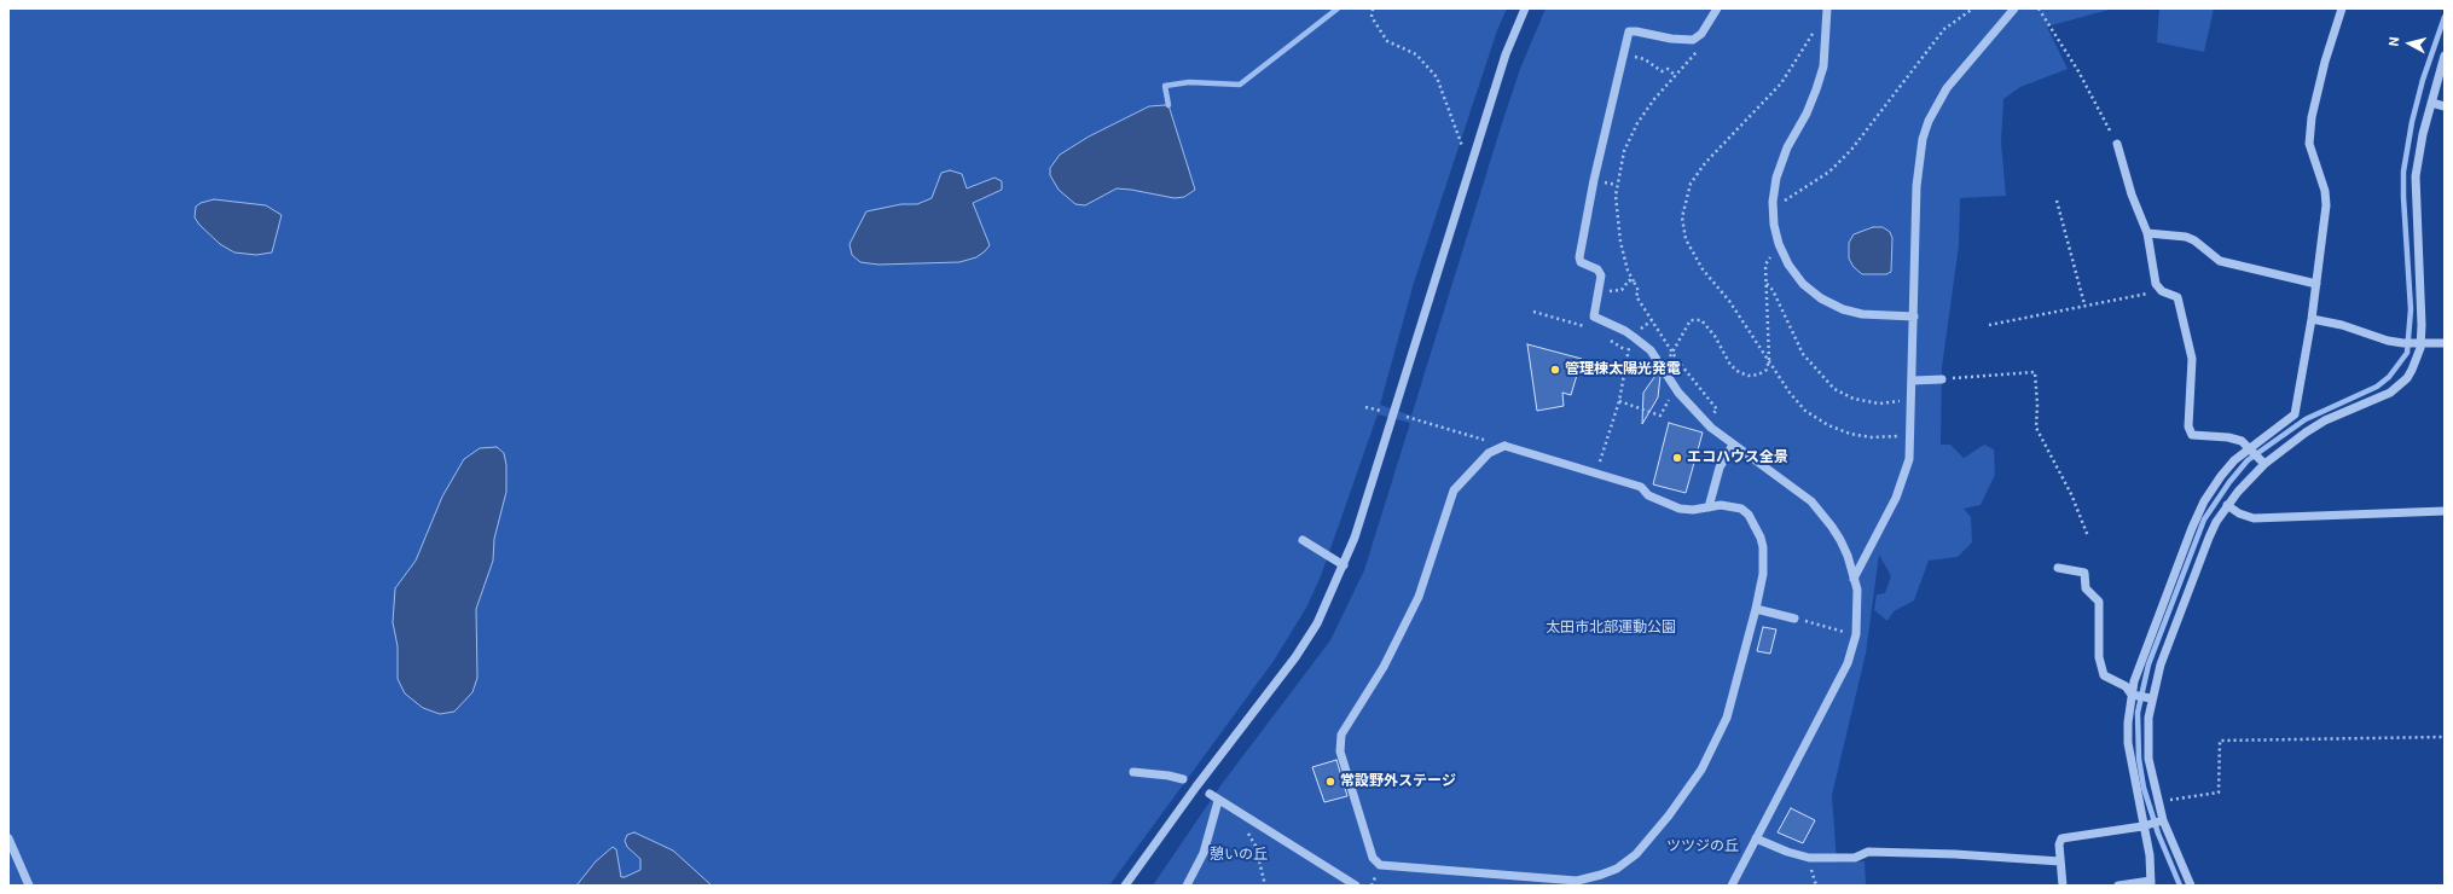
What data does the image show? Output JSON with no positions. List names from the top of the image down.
{
  "parks": ["太田市北部運動公園", "ツツジの丘", "憩いの丘"],
  "places": ["管理棟太陽光発電", "エコハウス全景", "常設野外ステージ"],
  "north": "left"
}
